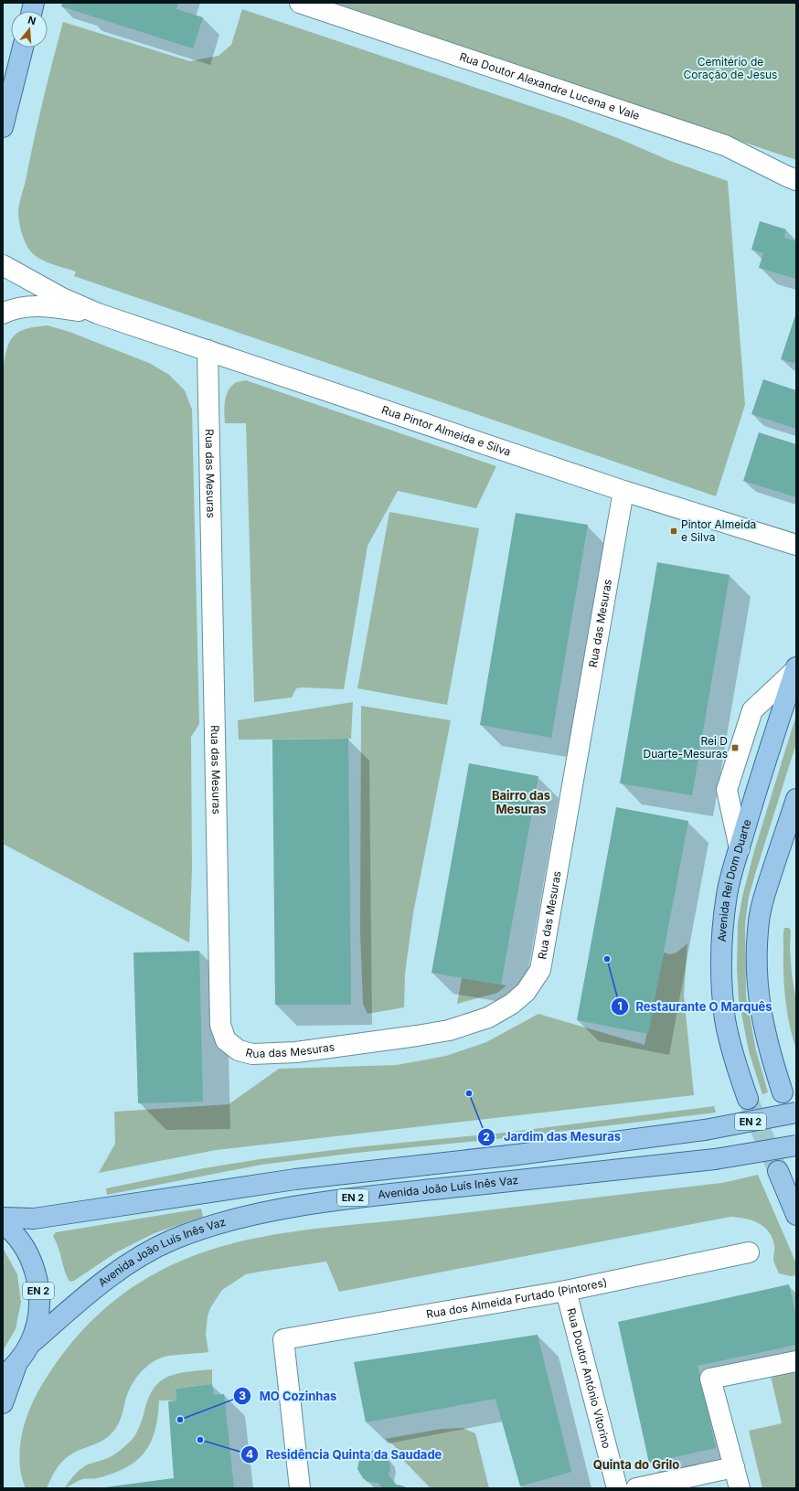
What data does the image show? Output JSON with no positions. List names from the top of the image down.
{
  "streets": {
    "main road": ["Avenida Rei Dom Duarte", "EN 2", "Avenida João Luís Inês Vaz"],
    "street": [
      "Rua Doutor Alexandre Lucena e Vale",
      "Rua Pintor Almeida e Silva",
      "Rua das Mesuras",
      "Rua dos Almeida Furtado (Pintores)",
      "Rua Doutor António Vitorino"
    ]
  },
  "crossings": [
    ["Rua Pintor Almeida e Silva", "Rua das Mesuras"],
    ["EN 2", "Avenida João Luís Inês Vaz"],
    ["Rua dos Almeida Furtado (Pintores)", "Rua Doutor António Vitorino"]
  ],
  "districts": ["Bairro das Mesuras", "Quinta do Grilo"],
  "parks": ["Cemitério de Coração de Jesus"],
  "places": {
    "transit": ["Pintor Almeida e Silva", "Rei D Duarte-Mesuras"],
    "other": [
      "Restaurante O Marquês",
      "Jardim das Mesuras",
      "MO Cozinhas",
      "Residência Quinta da Saudade"
    ]
  },
  "north": "top"
}
